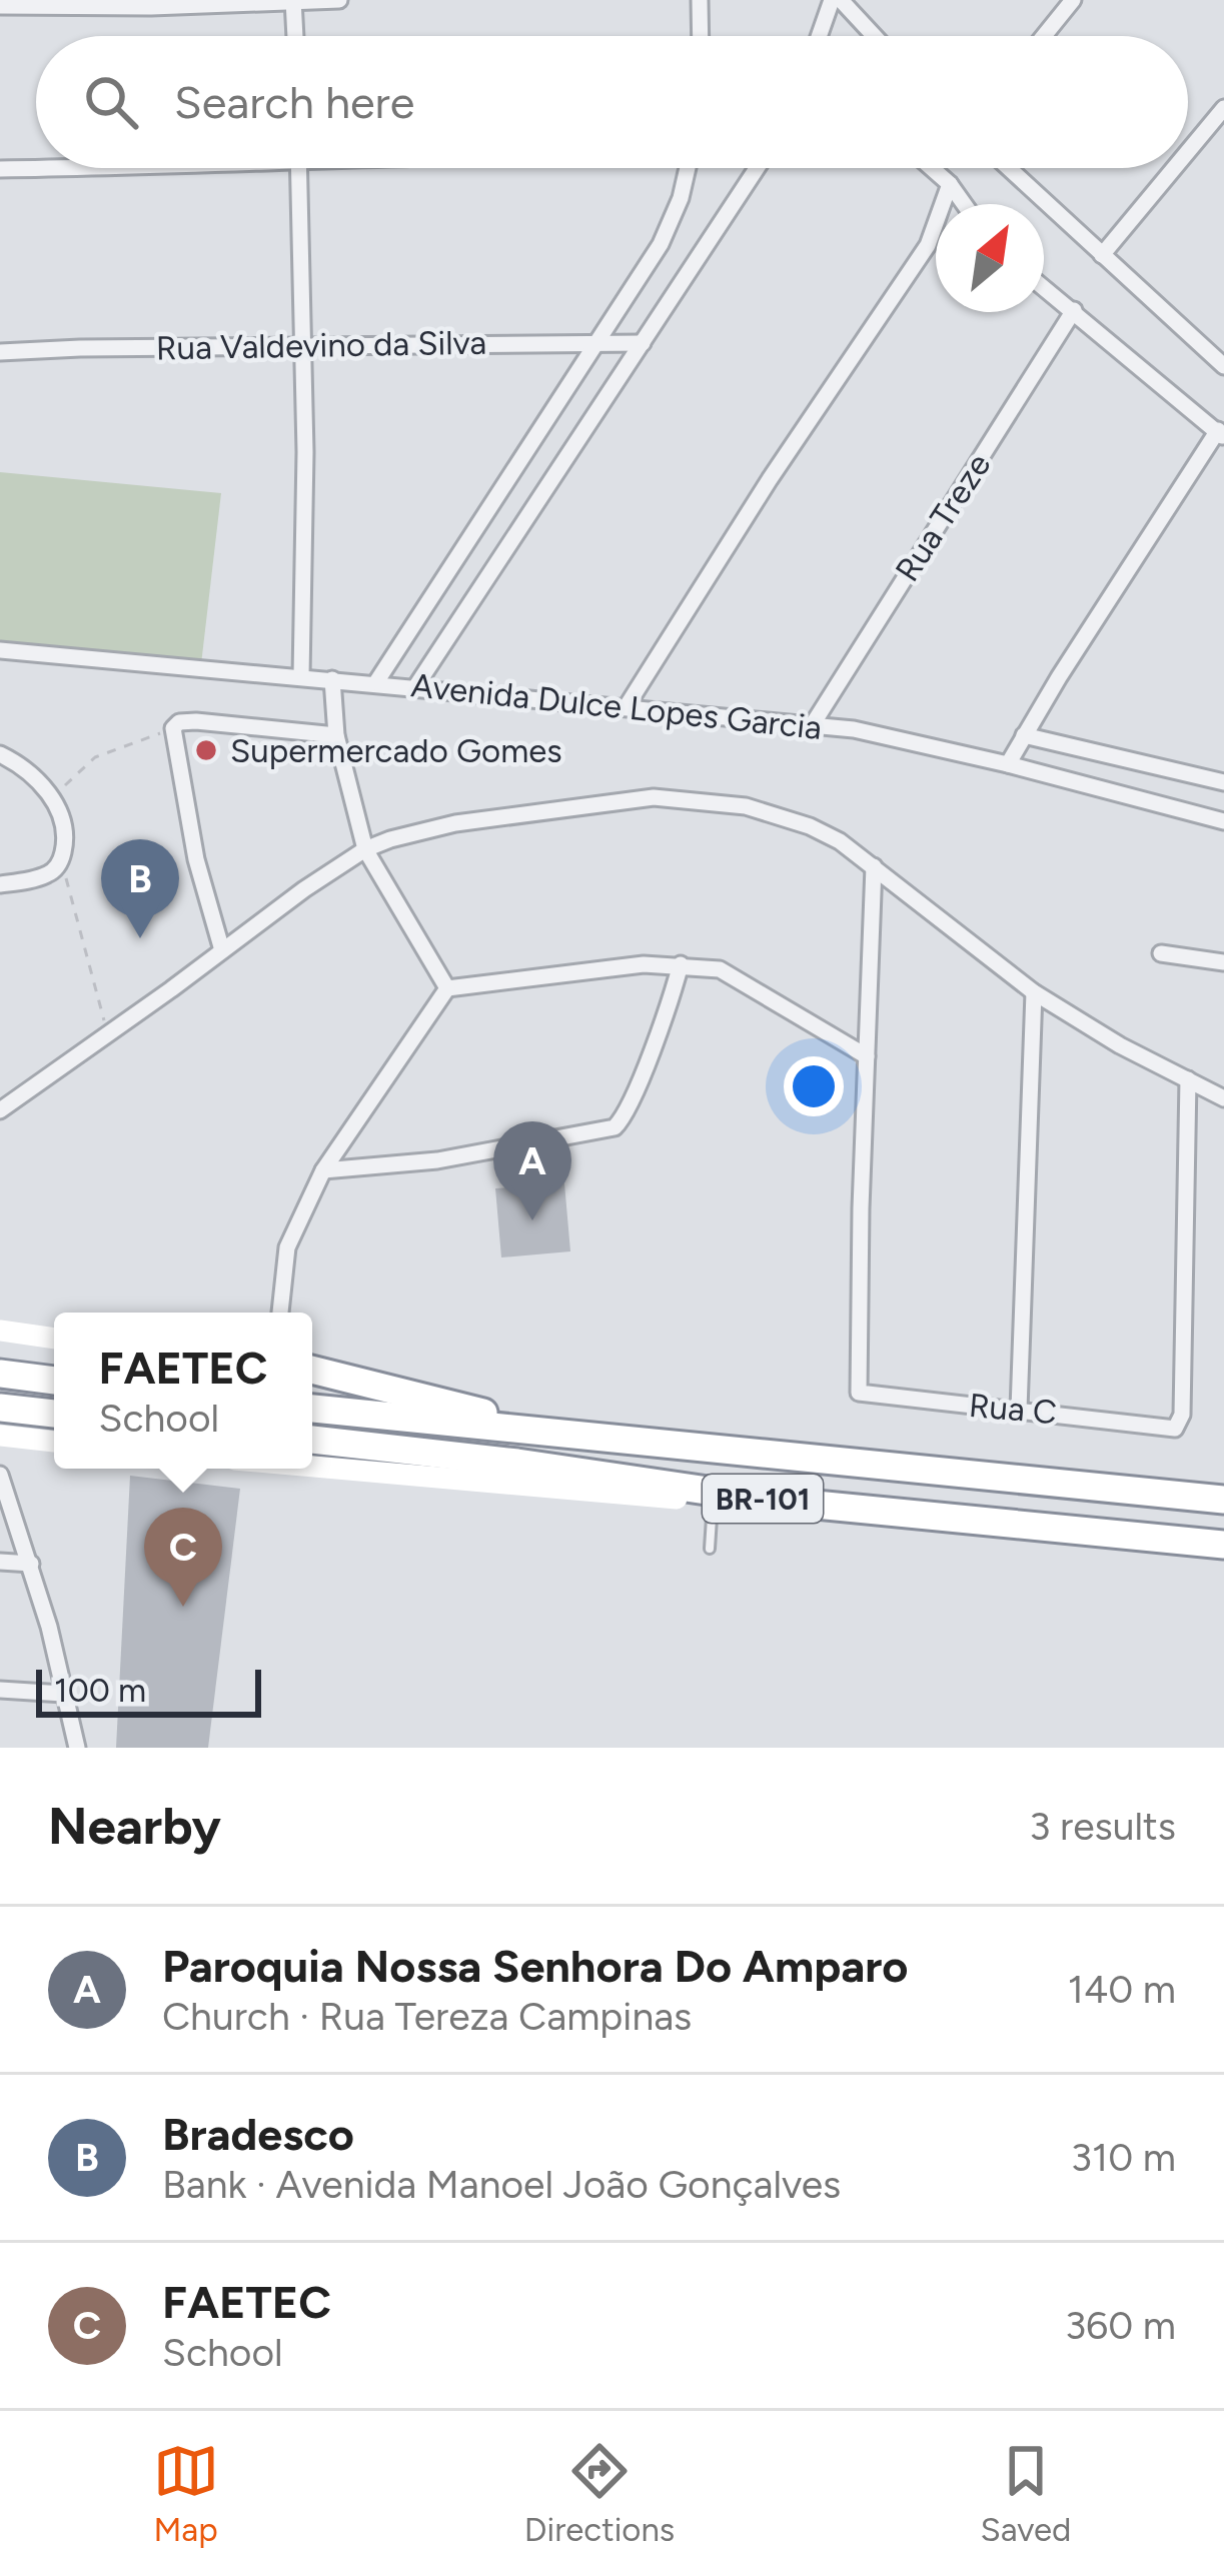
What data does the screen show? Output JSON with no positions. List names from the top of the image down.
{
  "streets": {
    "highway": ["BR-101"],
    "street": [
      "Rua Valdevino da Silva",
      "Rua Treze",
      "Avenida Dulce Lopes Garcia",
      "Rua C"
    ]
  },
  "crossings": [
    ["Rua Treze", "Avenida Dulce Lopes Garcia"]
  ],
  "places": ["Supermercado Gomes"],
  "scale_bar": "100 m",
  "north": "top right",
  "page": {
    "search": "Search here",
    "pins": ["B", "A", "C"],
    "popup": ["FAETEC", "School"],
    "scale": "100 m",
    "heading": ["Nearby", "3 results"],
    "list": [
      {
        "mark": "A",
        "name": "Paroquia Nossa Senhora Do Amparo",
        "note": "Church · Rua Tereza Campinas",
        "value": "140 m"
      },
      {
        "mark": "B",
        "name": "Bradesco",
        "note": "Bank · Avenida Manoel João Gonçalves",
        "value": "310 m"
      },
      {
        "mark": "C",
        "name": "FAETEC",
        "note": "School",
        "value": "360 m"
      }
    ],
    "nav": ["Map", "Directions", "Saved"]
  }
}
